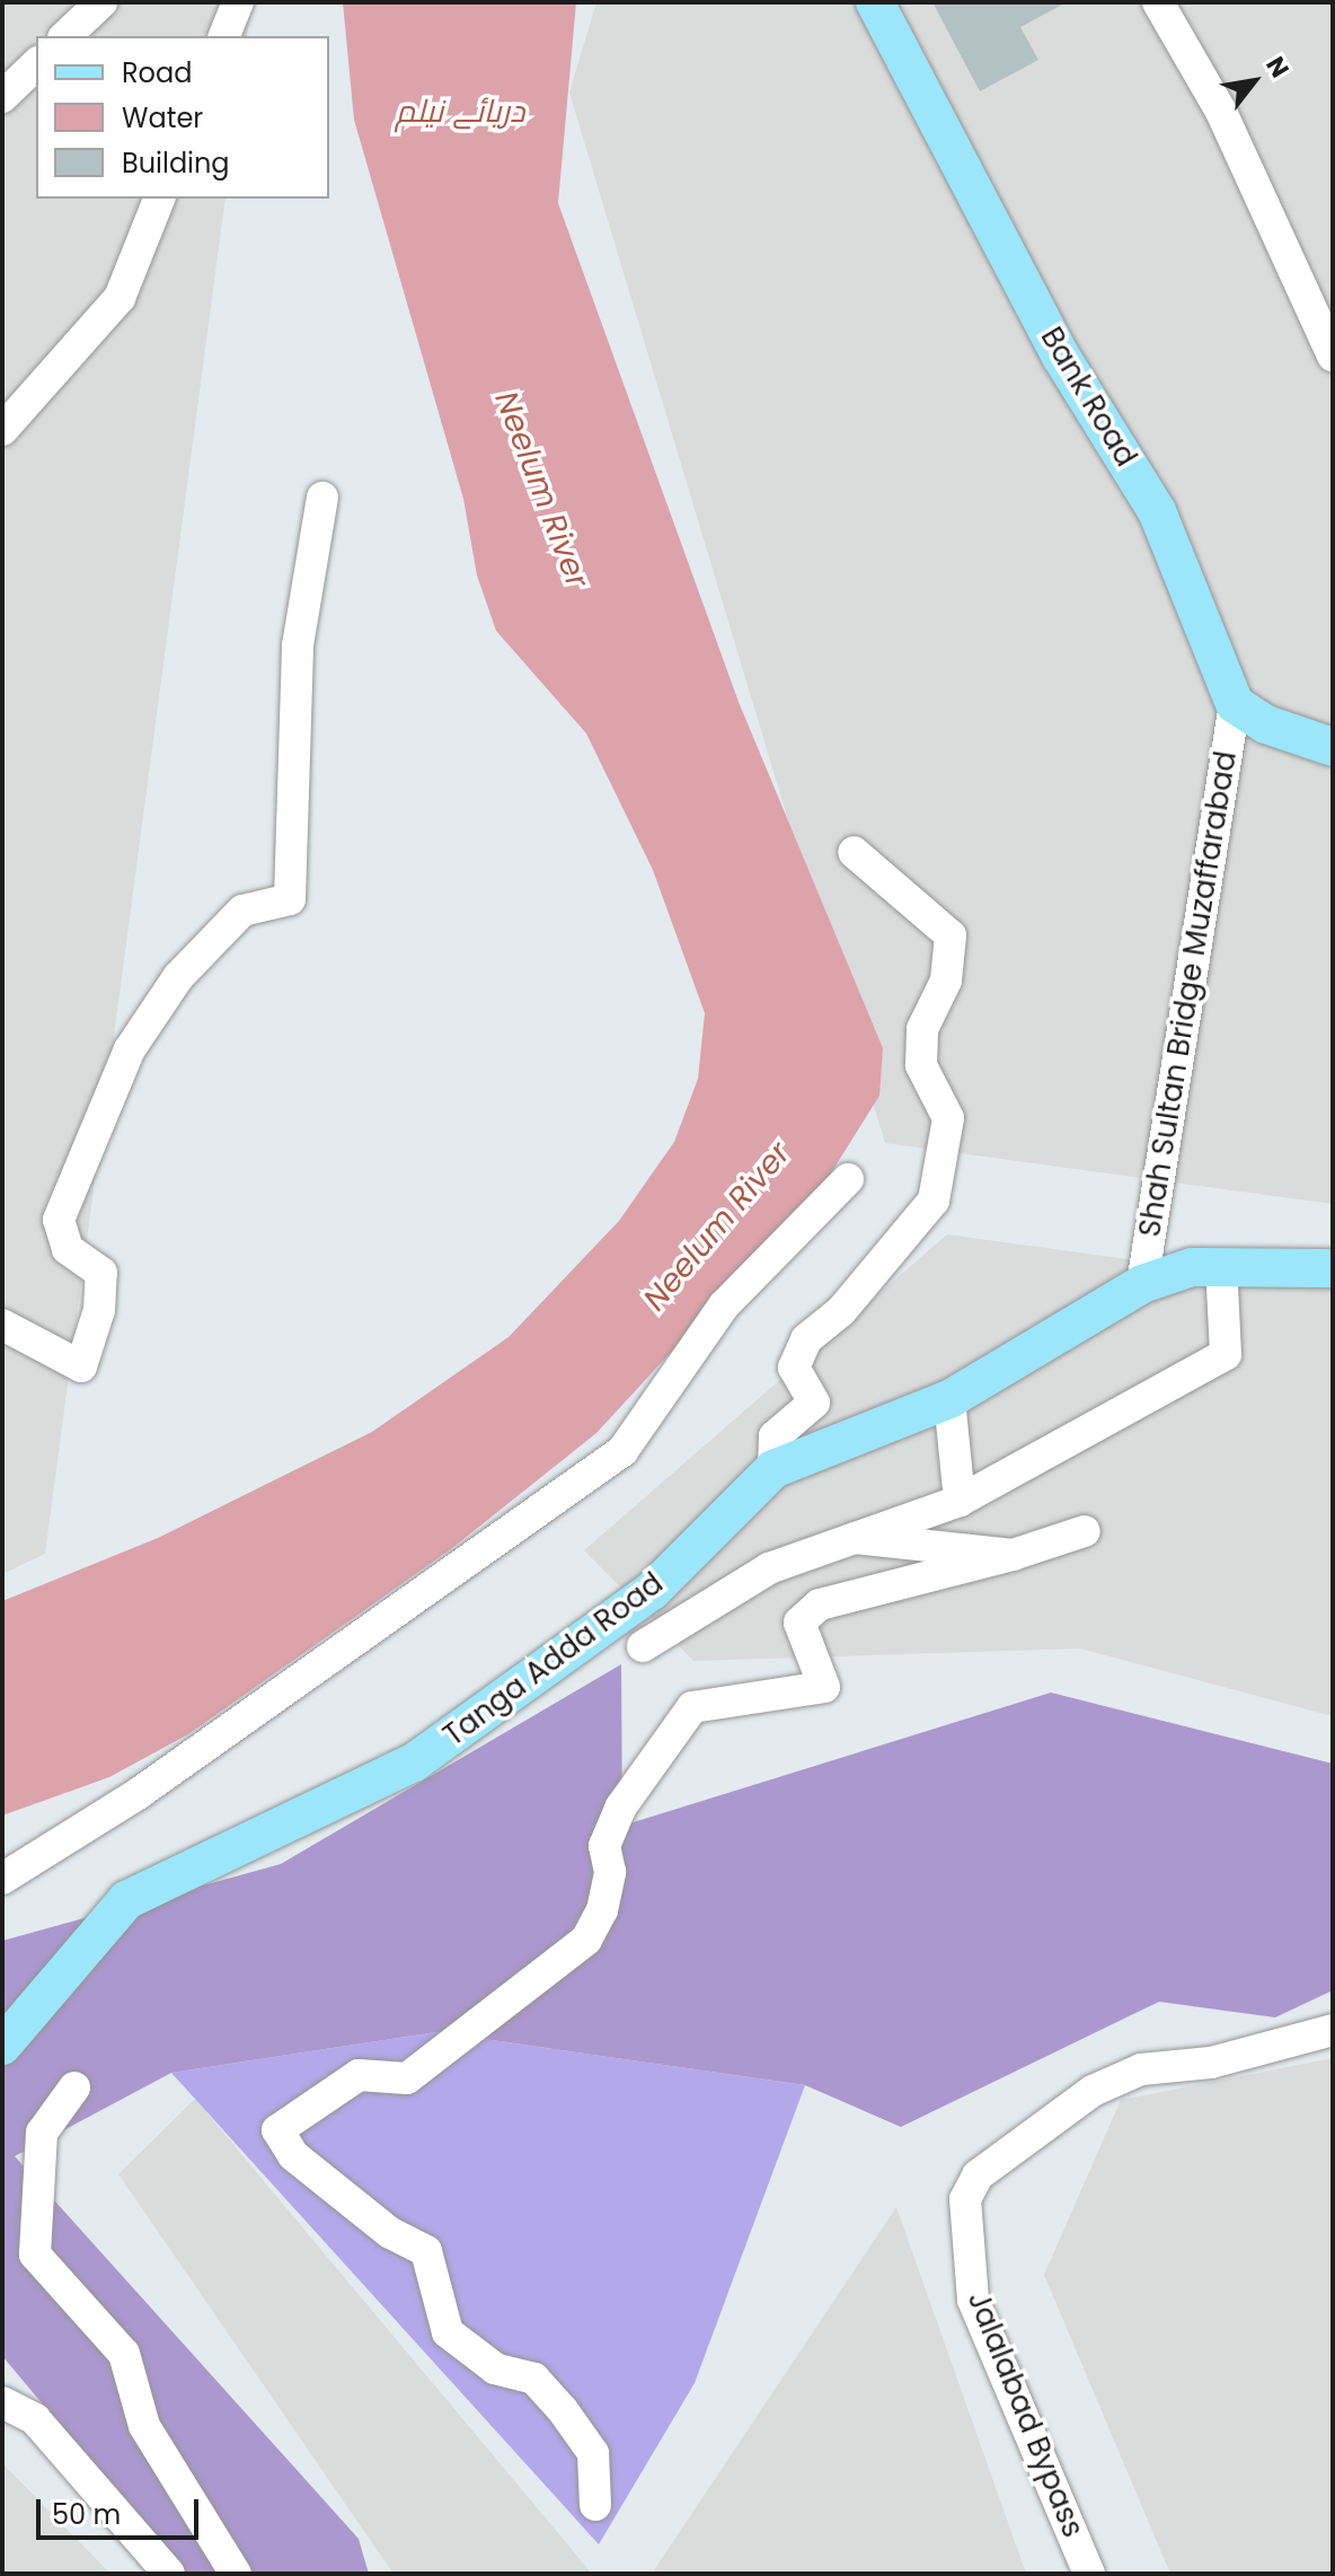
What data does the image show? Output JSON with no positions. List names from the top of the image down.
{
  "streets": {
    "main road": ["Bank Road", "Tanga Adda Road"],
    "street": ["Shah Sultan Bridge Muzaffarabad", "Jalalabad Bypass"]
  },
  "crossings": [
    ["Bank Road", "Shah Sultan Bridge Muzaffarabad"],
    ["Shah Sultan Bridge Muzaffarabad", "Tanga Adda Road"]
  ],
  "water": ["دریائے نیلم", "Neelum River"],
  "legend": ["Road", "Water", "Building"],
  "scale_bar": "50 m",
  "north": "top right"
}
